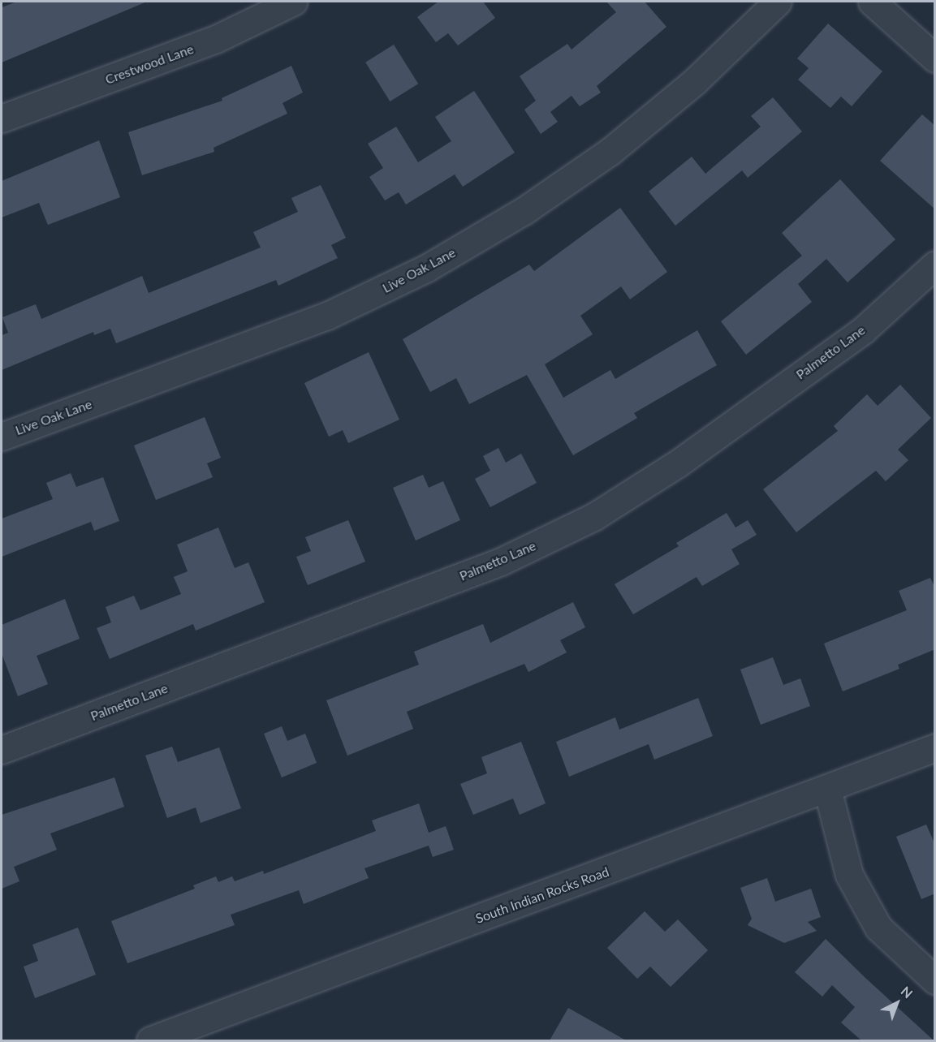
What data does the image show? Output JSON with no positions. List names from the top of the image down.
{
  "streets": {
    "street": [
      "Crestwood Lane",
      "Live Oak Lane",
      "Palmetto Lane",
      "South Indian Rocks Road"
    ]
  },
  "north": "top right"
}
